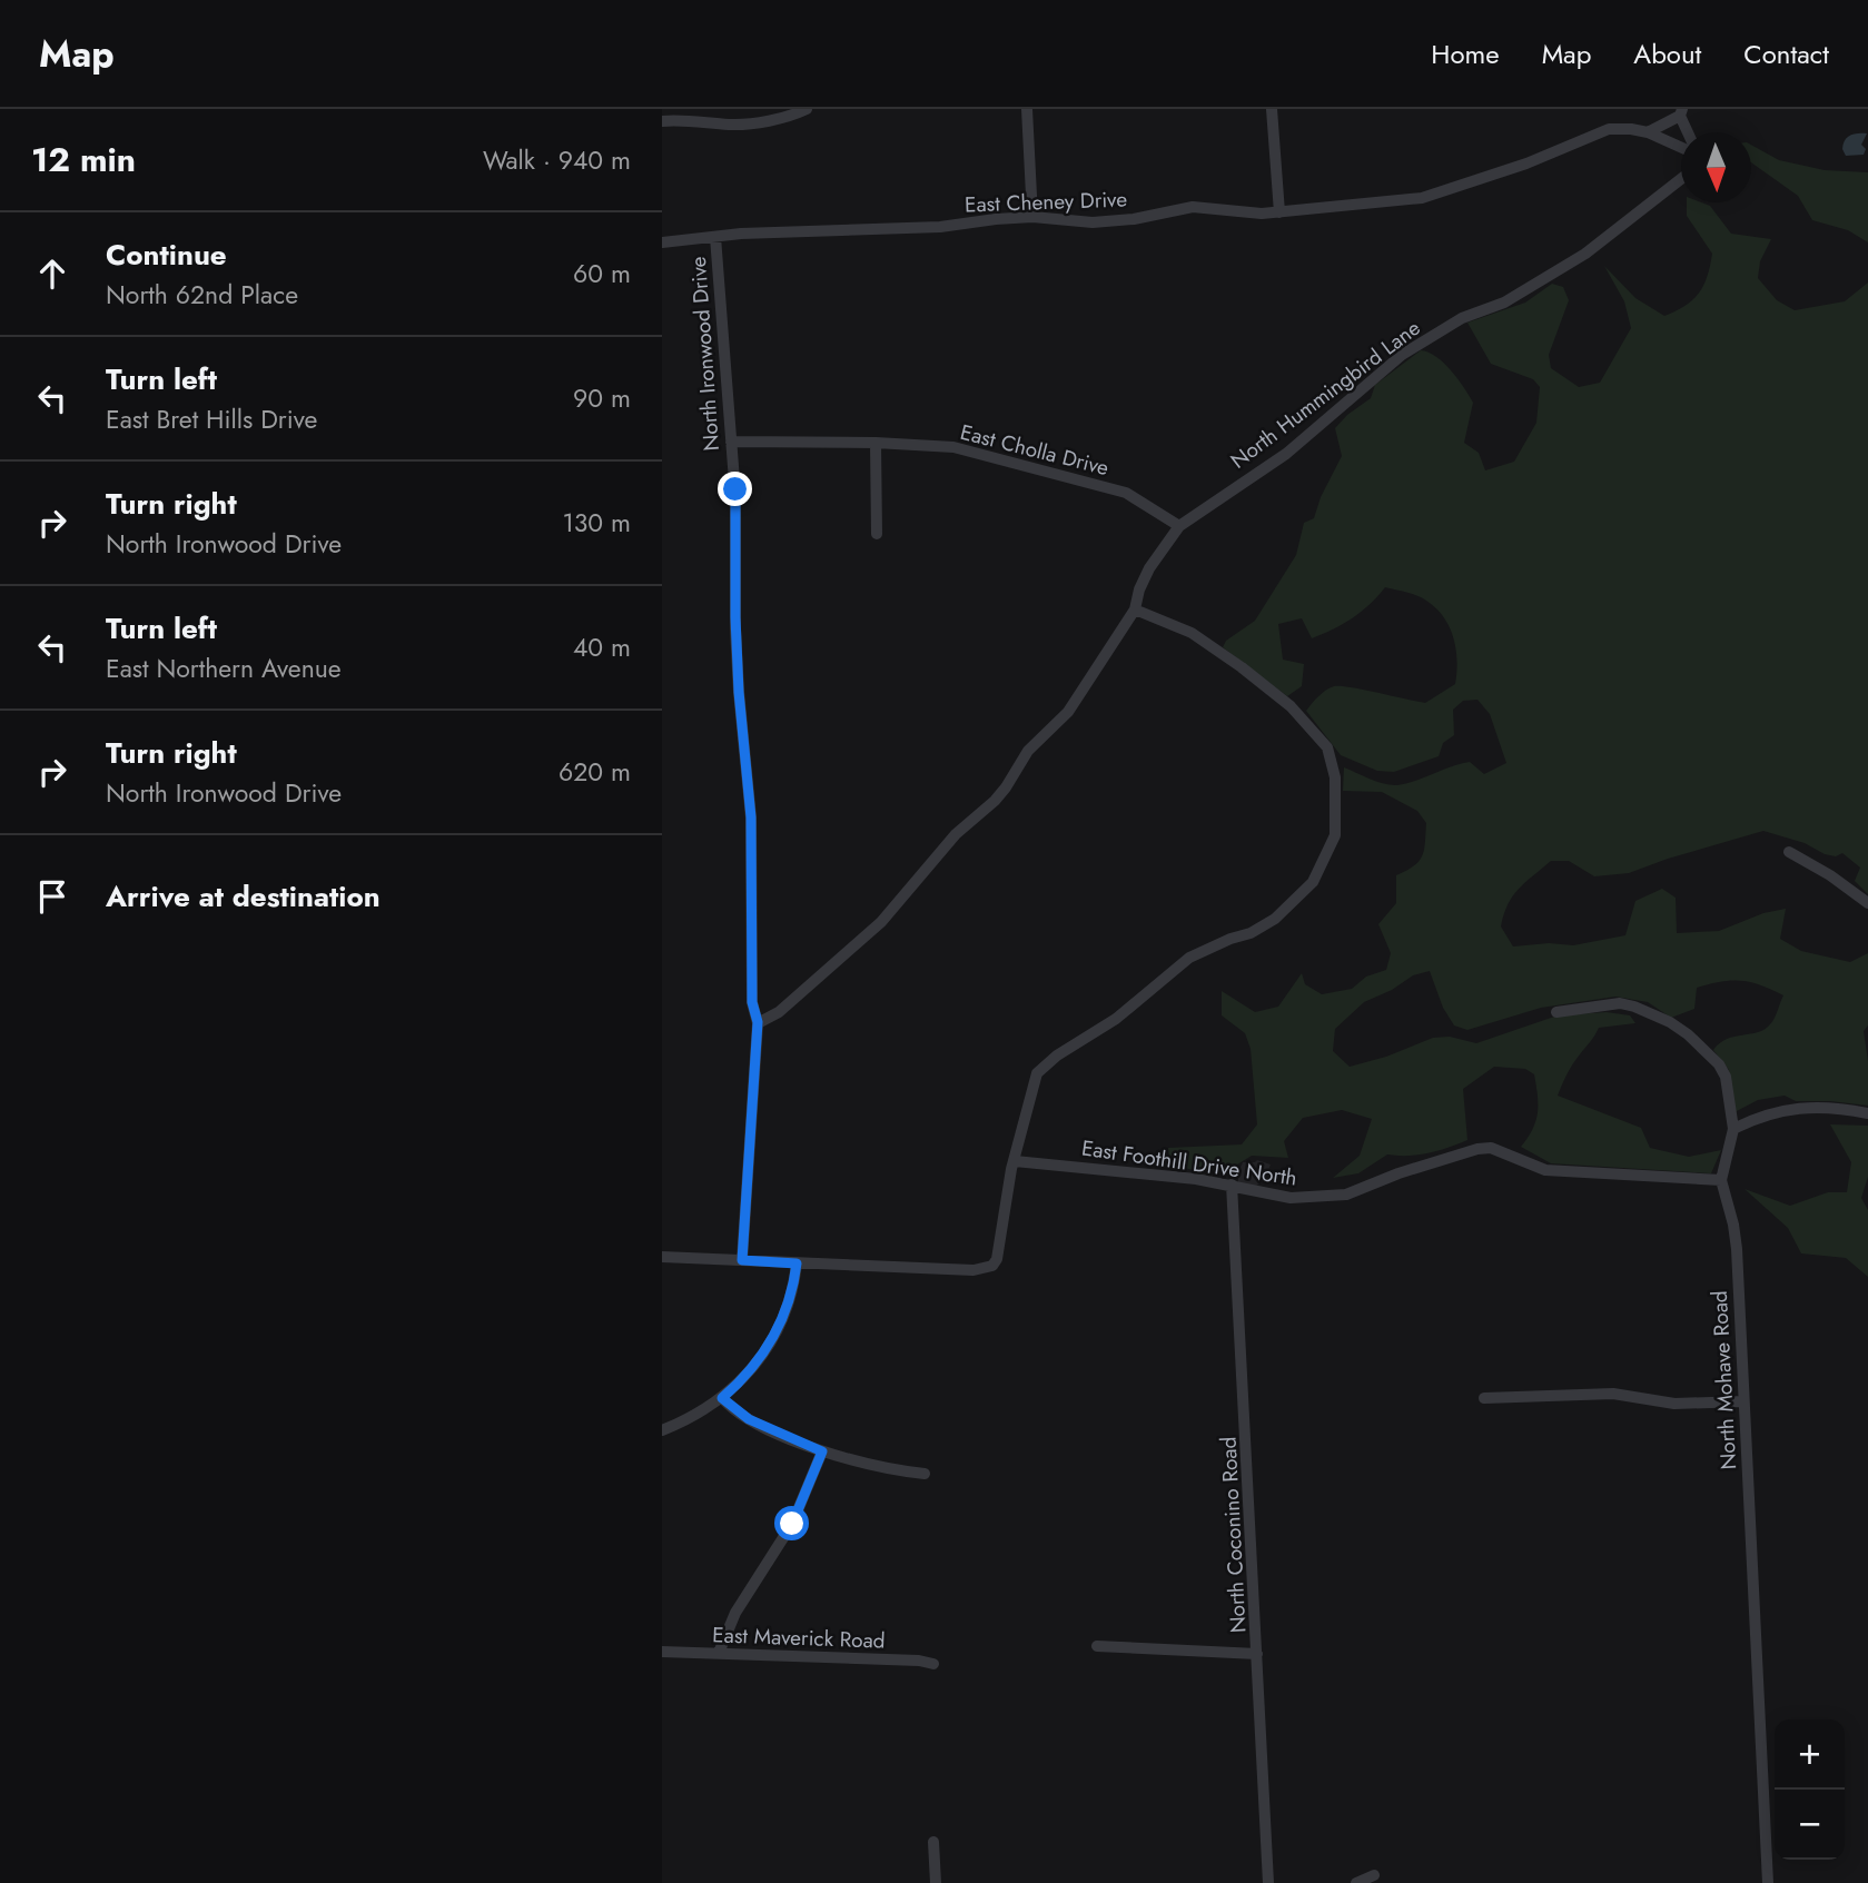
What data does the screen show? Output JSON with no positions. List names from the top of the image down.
{
  "streets": {
    "street": [
      "East Cheney Drive",
      "North Ironwood Drive",
      "North Hummingbird Lane",
      "East Cholla Drive",
      "East Foothill Drive North",
      "North Mohave Road",
      "North Coconino Road",
      "East Maverick Road"
    ]
  },
  "crossings": [
    ["East Cheney Drive", "North Ironwood Drive"],
    ["North Ironwood Drive", "East Cholla Drive"],
    ["North Hummingbird Lane", "East Cholla Drive"],
    ["East Foothill Drive North", "North Mohave Road"],
    ["East Foothill Drive North", "North Coconino Road"]
  ],
  "north": "bottom",
  "page": {
    "header": "Map",
    "nav": [
      "Home",
      "Map",
      "About",
      "Contact"
    ],
    "heading": ["12 min", "Walk · 940 m"],
    "list": [
      ["Continue", "North 62nd Place", "60 m"],
      ["Turn left", "East Bret Hills Drive", "90 m"],
      ["Turn right", "North Ironwood Drive", "130 m"],
      ["Turn left", "East Northern Avenue", "40 m"],
      ["Turn right", "North Ironwood Drive", "620 m"],
      "Arrive at destination"
    ],
    "map_buttons": ["+", "−"]
  }
}
